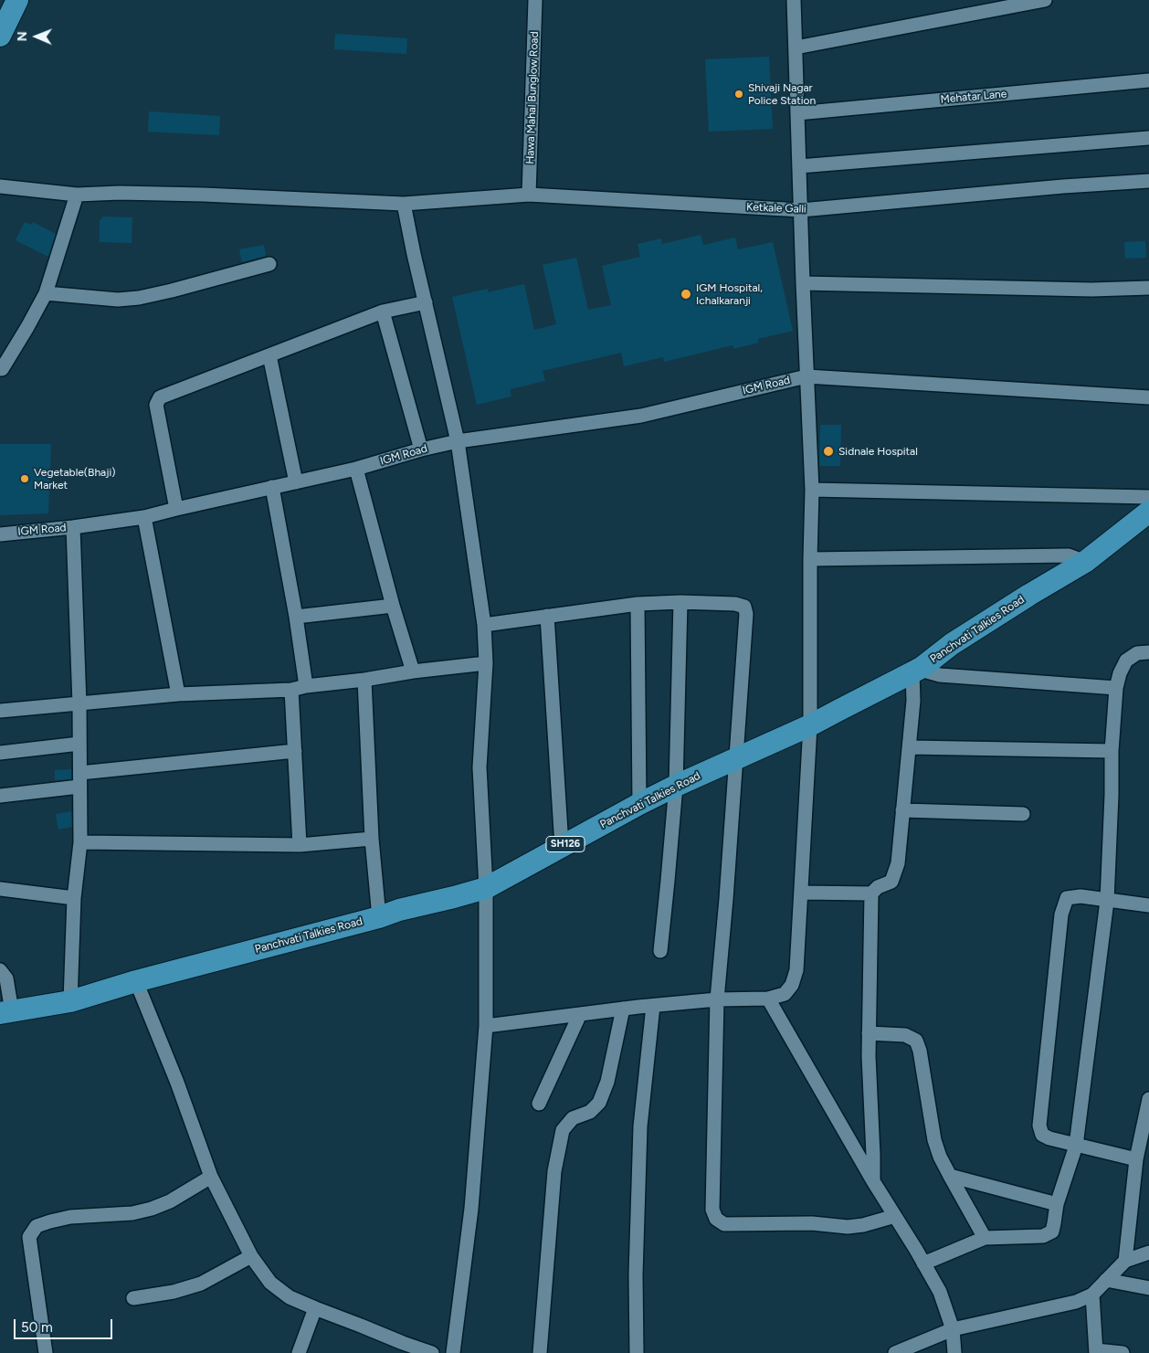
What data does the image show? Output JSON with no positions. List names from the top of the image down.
{
  "streets": {
    "main road": ["Panchvati Talkies Road", "SH126"],
    "street": [
      "Mehatar Lane",
      "Hawa Mahal Bunglow Road",
      "Ketkale Galli",
      "IGM Road"
    ]
  },
  "crossings": [
    ["Hawa Mahal Bunglow Road", "Ketkale Galli"]
  ],
  "places": [
    "Shivaji Nagar Police Station",
    "IGM Hospital, Ichalkaranji",
    "Sidnale Hospital",
    "Vegetable(Bhaji) Market"
  ],
  "scale_bar": "50 m",
  "north": "left"
}
